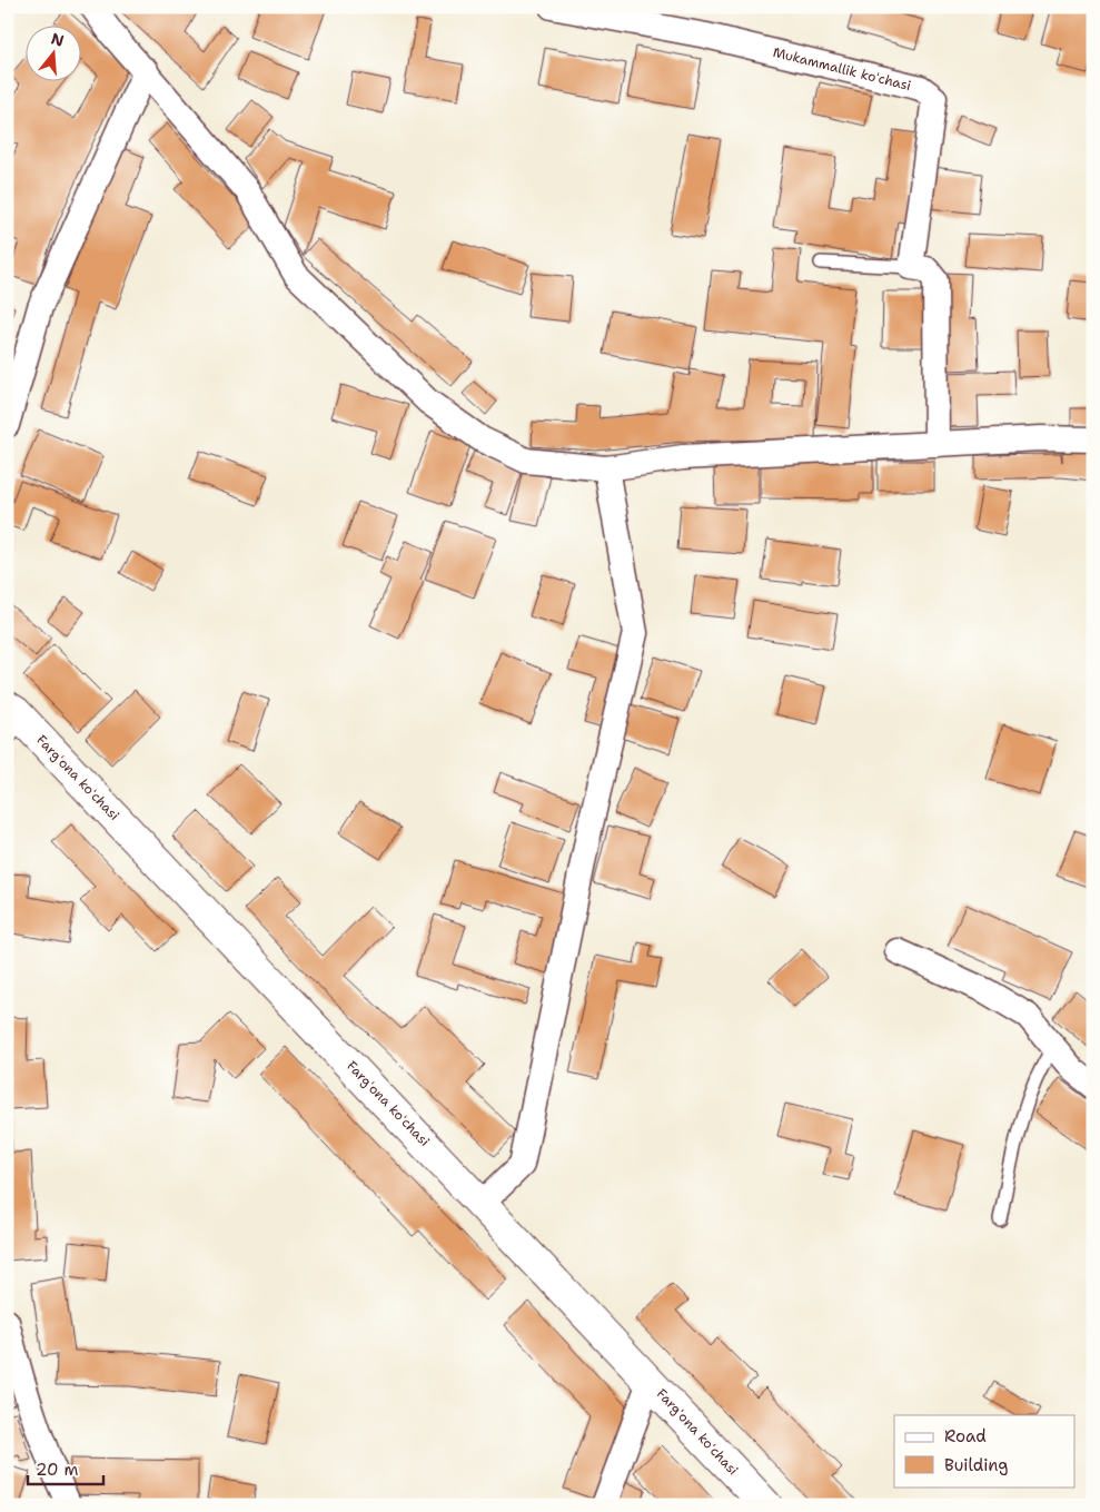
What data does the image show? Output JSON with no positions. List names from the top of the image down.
{
  "streets": {
    "street": ["Mukammallik koʻchasi", "Fargʻona koʻchasi"]
  },
  "legend": ["Road", "Building"],
  "scale_bar": "20 m",
  "north": "top"
}
